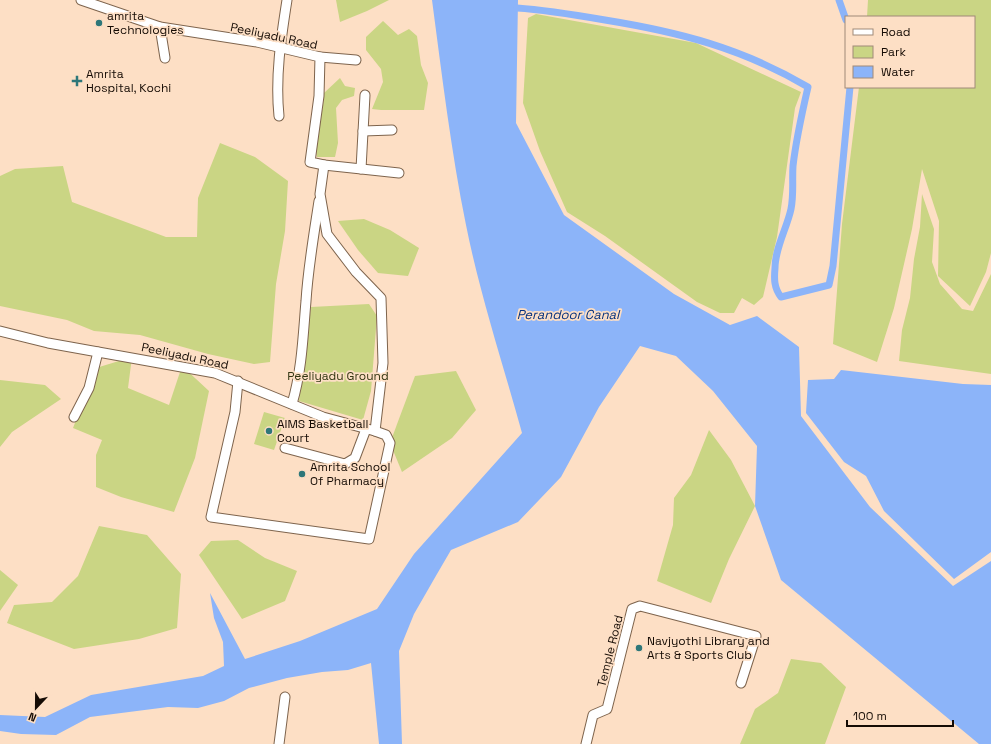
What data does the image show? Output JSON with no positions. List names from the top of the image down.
{
  "streets": {
    "street": ["Peeliyadu Road", "Temple Road"]
  },
  "water": ["Perandoor Canal"],
  "parks": ["Peeliyadu Ground"],
  "places": {
    "other": [
      "amrita Technologies",
      "AIMS Basketball Court",
      "Amrita School Of Pharmacy",
      "Navjyothi Library and Arts & Sports Club"
    ],
    "health": ["Amrita Hospital, Kochi"]
  },
  "legend": ["Road", "Park", "Water"],
  "scale_bar": "100 m",
  "north": "bottom"
}
